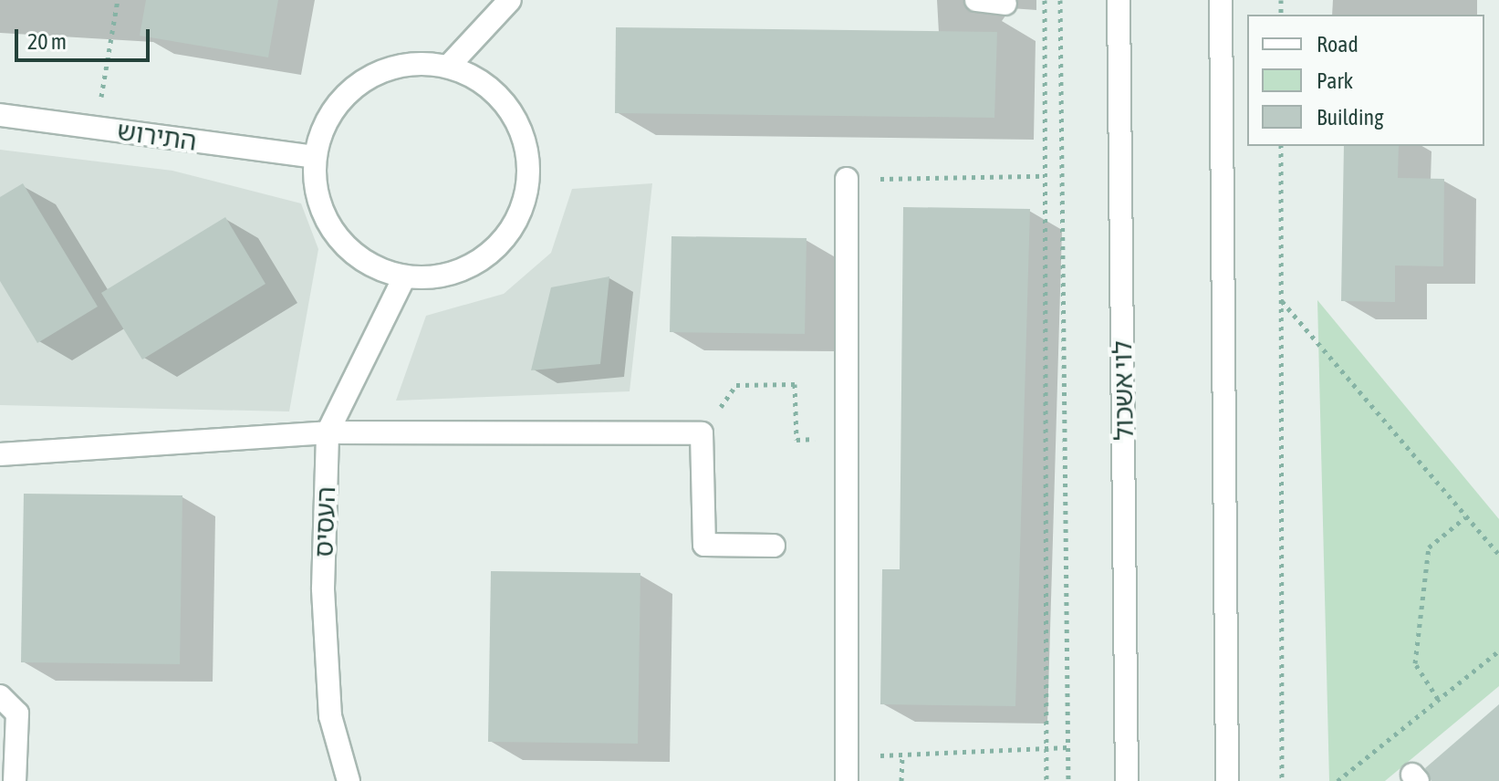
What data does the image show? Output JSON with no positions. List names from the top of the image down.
{
  "streets": {
    "street": ["התירוש", "לוי אשכול", "העסיס"]
  },
  "crossings": [
    ["התירוש", "העסיס"]
  ],
  "legend": ["Road", "Park", "Building"],
  "scale_bar": "20 m"
}
